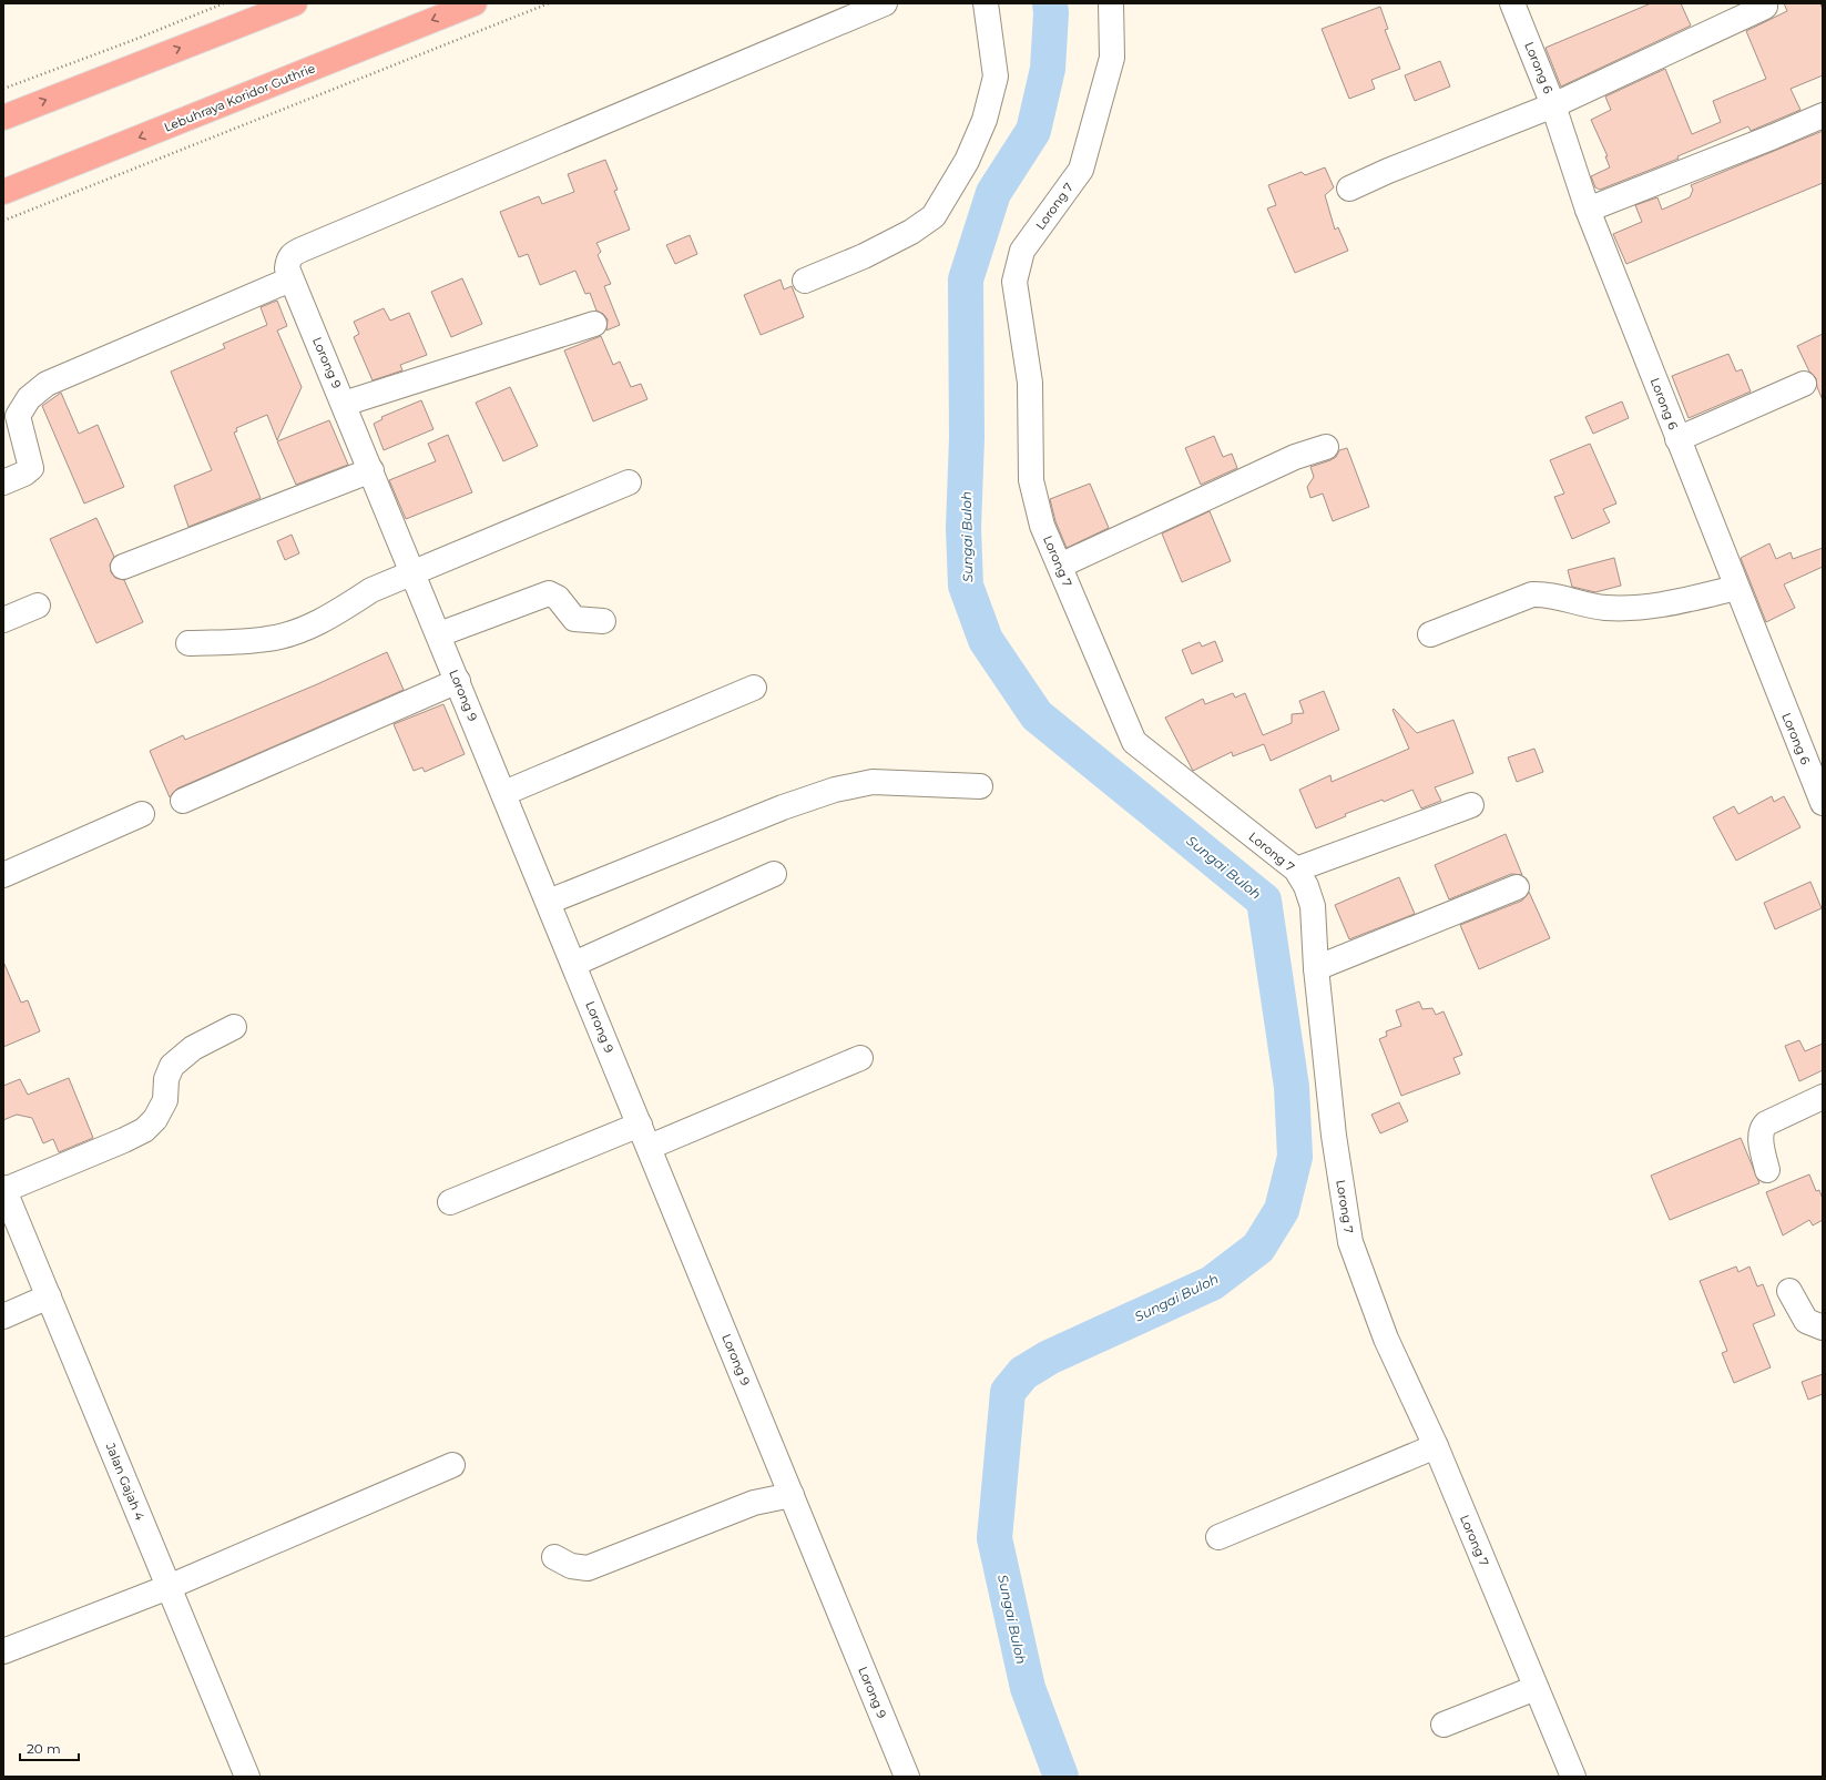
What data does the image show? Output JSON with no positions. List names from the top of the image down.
{
  "streets": {
    "highway": ["Lebuhraya Koridor Guthrie"],
    "street": [
      "Lorong 6",
      "Lorong 7",
      "Lorong 9",
      "Jalan Gajah 4"
    ]
  },
  "water": ["Sungai Buloh"],
  "scale_bar": "20 m"
}
